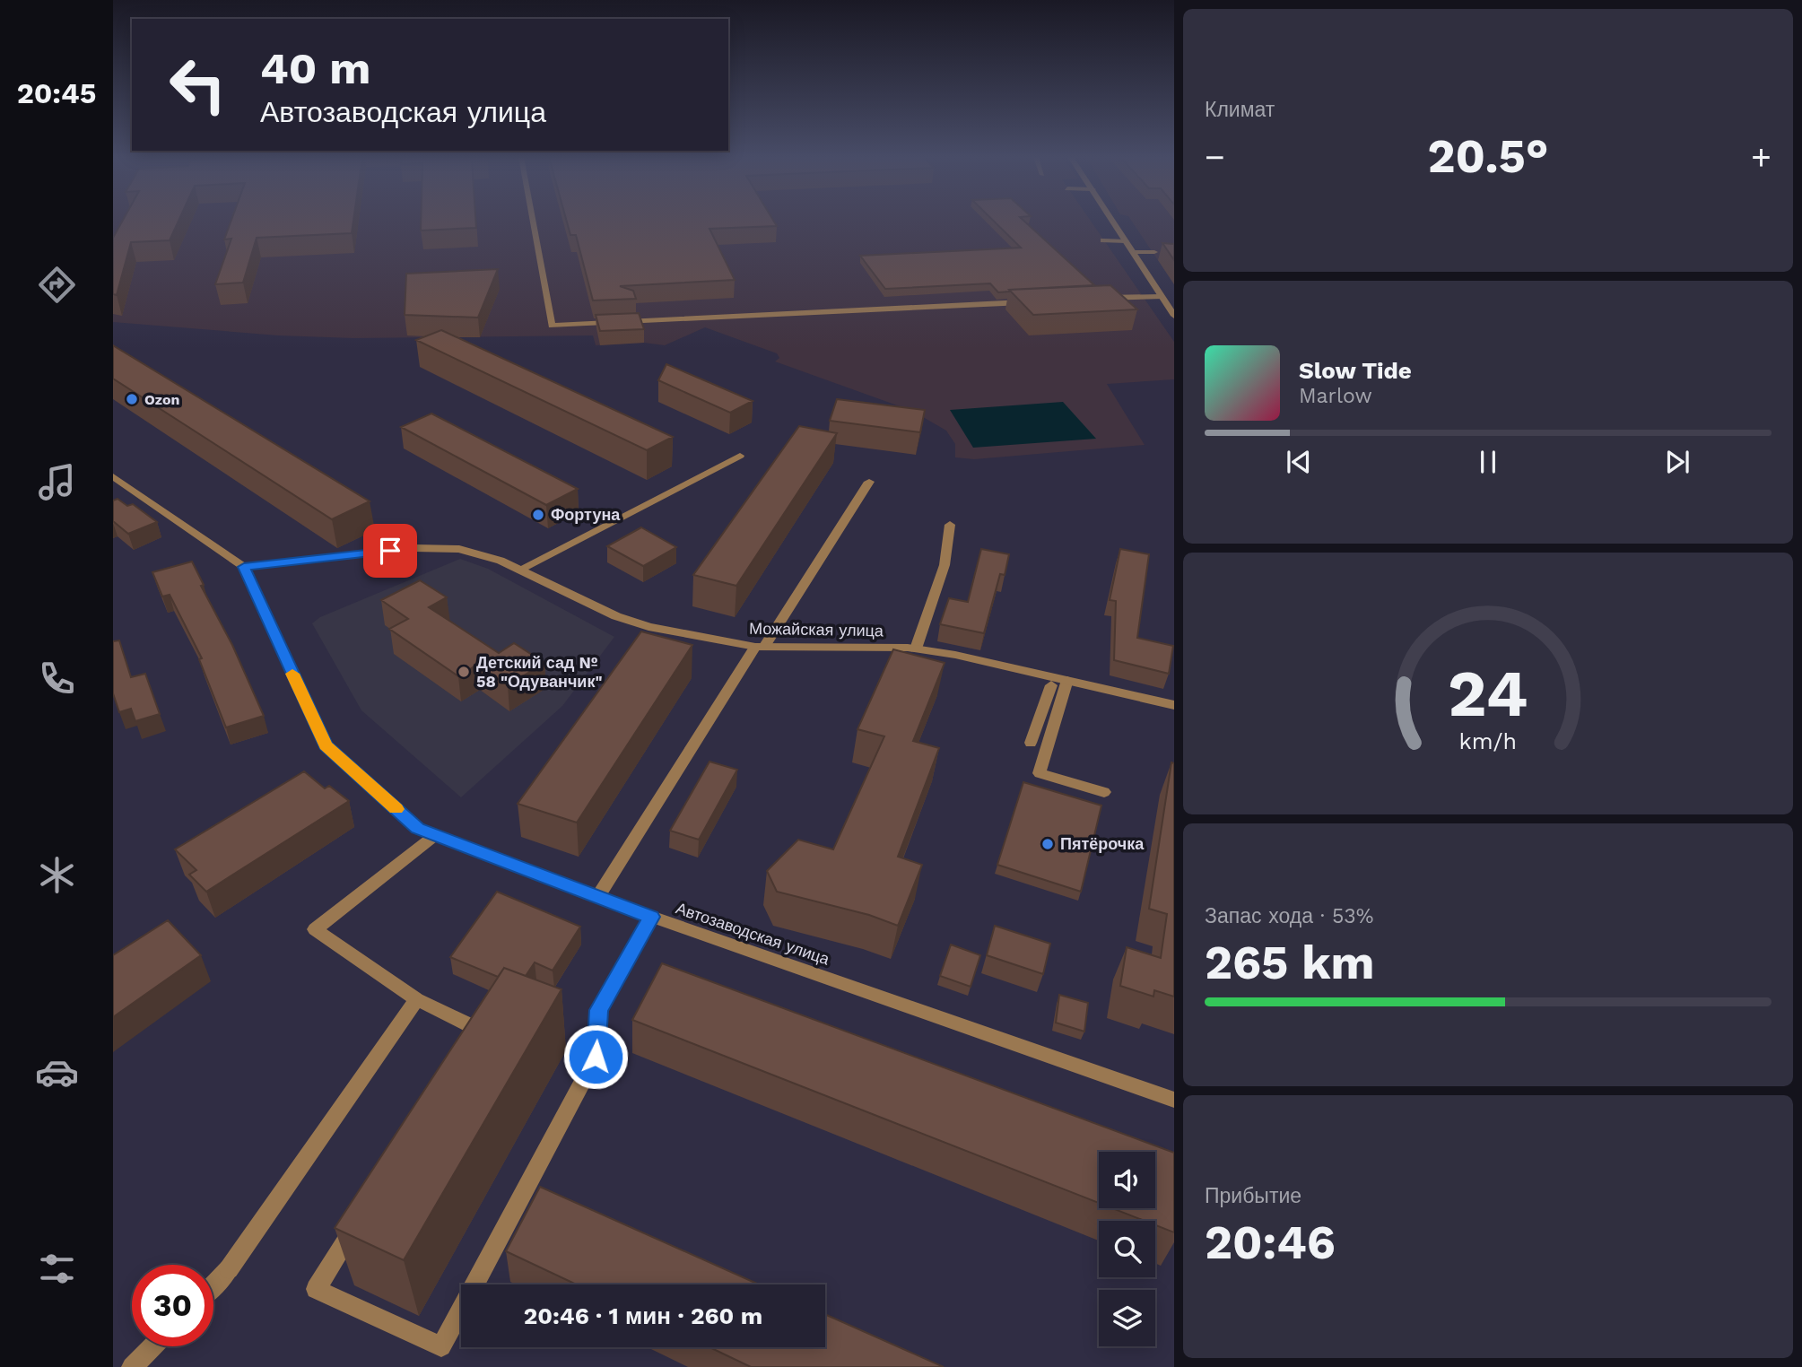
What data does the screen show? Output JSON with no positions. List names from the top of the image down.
{
  "streets": {
    "street": ["Можайская улица", "Автозаводская улица"]
  },
  "crossings": [
    ["Можайская улица", "Автозаводская улица"]
  ],
  "places": [
    "Ozon",
    "Фортуна",
    "Детский сад № 58 \"Одуванчик\"",
    "Пятёрочка"
  ],
  "page": {
    "tabs": "20:45",
    "tile": [
      "Климат",
      ["Запас хода · 53%", "265 km"],
      ["Прибытие", "20:46"]
    ],
    "turn": ["40 m", "Автозаводская улица"],
    "heat": ["−", "20.5°", "+"],
    "song": ["Slow Tide", "Marlow"],
    "limit": "30",
    "trip": "20:46 · 1 мин · 260 m",
    "gauge": ["24", "km/h"]
  }
}
